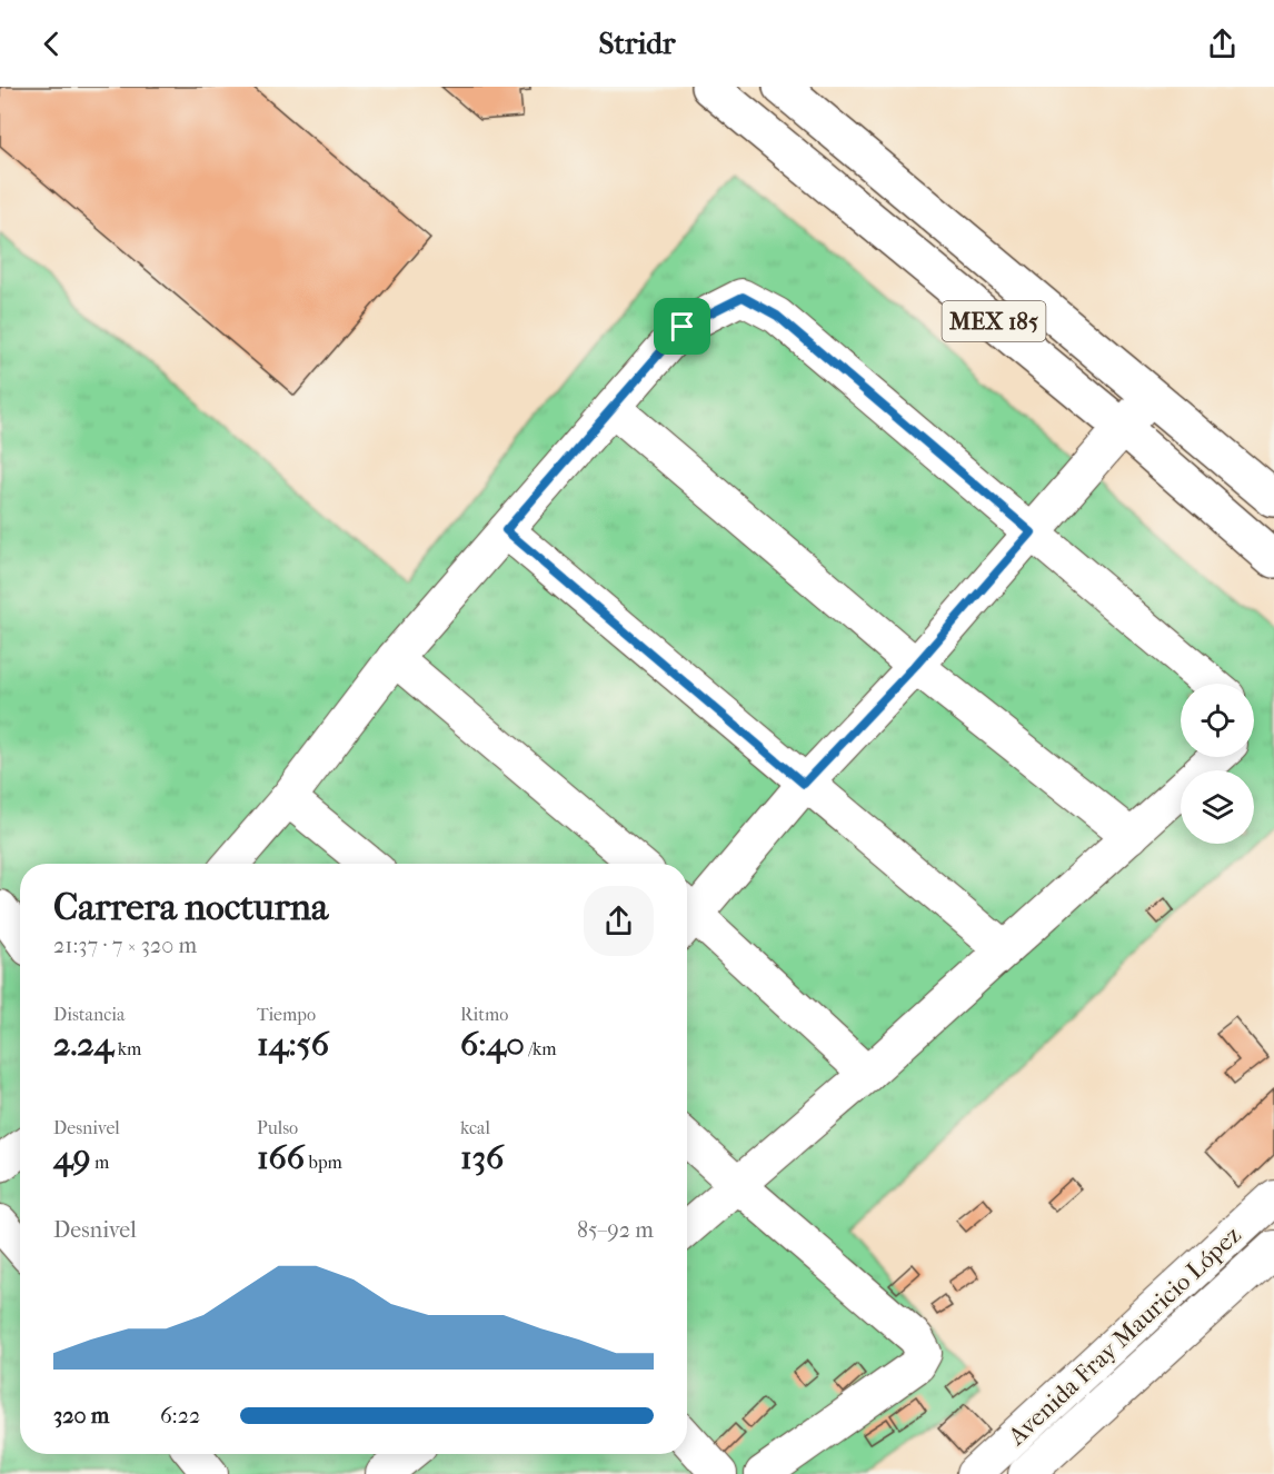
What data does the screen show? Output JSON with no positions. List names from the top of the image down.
{
  "streets": {
    "main road": ["MEX 185"],
    "street": ["Avenida Fray Mauricio López"]
  },
  "page": {
    "header": "Stridr",
    "heading": ["Carrera nocturna", "21:37 · 7 × 320 m"],
    "stats": [
      ["Distancia", "2.24 km"],
      ["Tiempo", "14:56"],
      ["Ritmo", "6:40 /km"],
      ["Desnivel", "49 m"],
      ["Pulso", "166 bpm"],
      ["kcal", "136"]
    ],
    "chart": ["Desnivel", "85–92 m"],
    "list": [
      {
        "name": "320 m",
        "note": "6:22"
      }
    ]
  }
}
